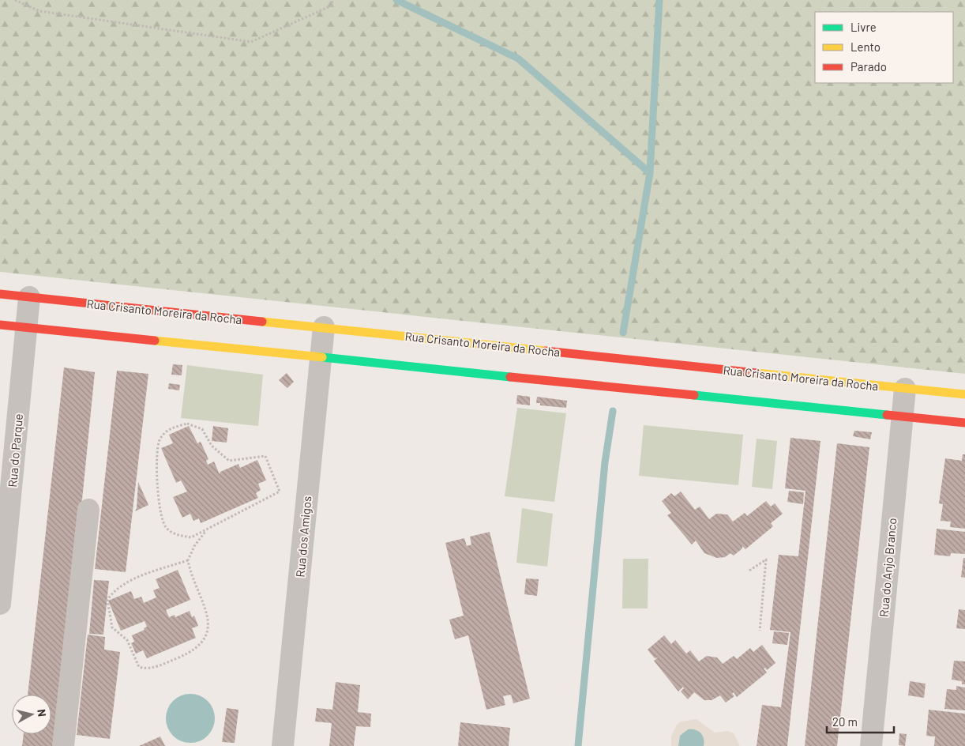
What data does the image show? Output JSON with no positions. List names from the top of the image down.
{
  "streets": {
    "main road": ["Rua Crisanto Moreira da Rocha"],
    "street": ["Rua do Parque", "Rua dos Amigos", "Rua do Anjo Branco"]
  },
  "crossings": [
    ["Rua Crisanto Moreira da Rocha", "Rua do Parque"],
    ["Rua Crisanto Moreira da Rocha", "Rua dos Amigos"],
    ["Rua Crisanto Moreira da Rocha", "Rua do Anjo Branco"]
  ],
  "legend": ["Livre", "Lento", "Parado"],
  "scale_bar": "20 m",
  "north": "right"
}
